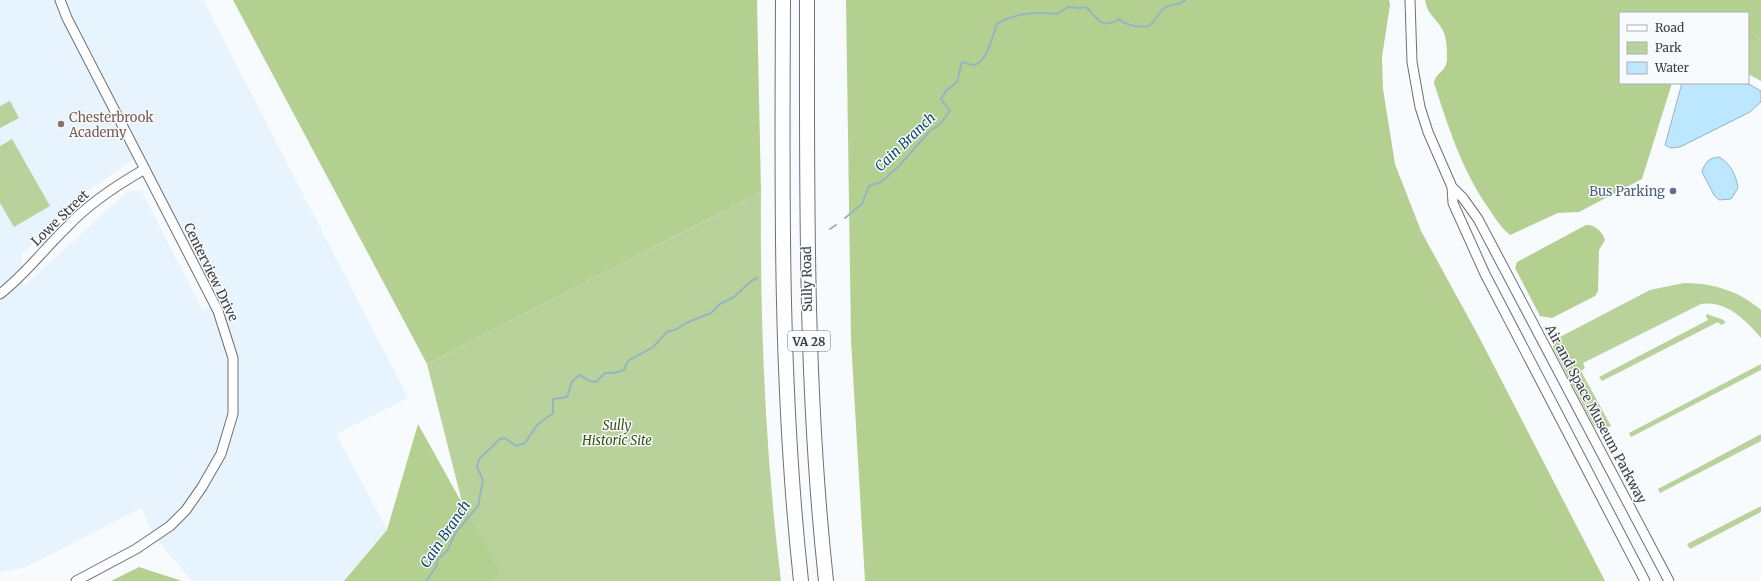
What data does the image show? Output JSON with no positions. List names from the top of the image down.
{
  "streets": {
    "highway": ["Sully Road", "VA 28"],
    "street": ["Lowe Street", "Centerview Drive", "Air and Space Museum Parkway"]
  },
  "crossings": [
    ["Lowe Street", "Centerview Drive"]
  ],
  "water": ["Cain Branch"],
  "parks": ["Sully Historic Site"],
  "places": ["Chesterbrook Academy", "Bus Parking"],
  "legend": ["Road", "Park", "Water"]
}
